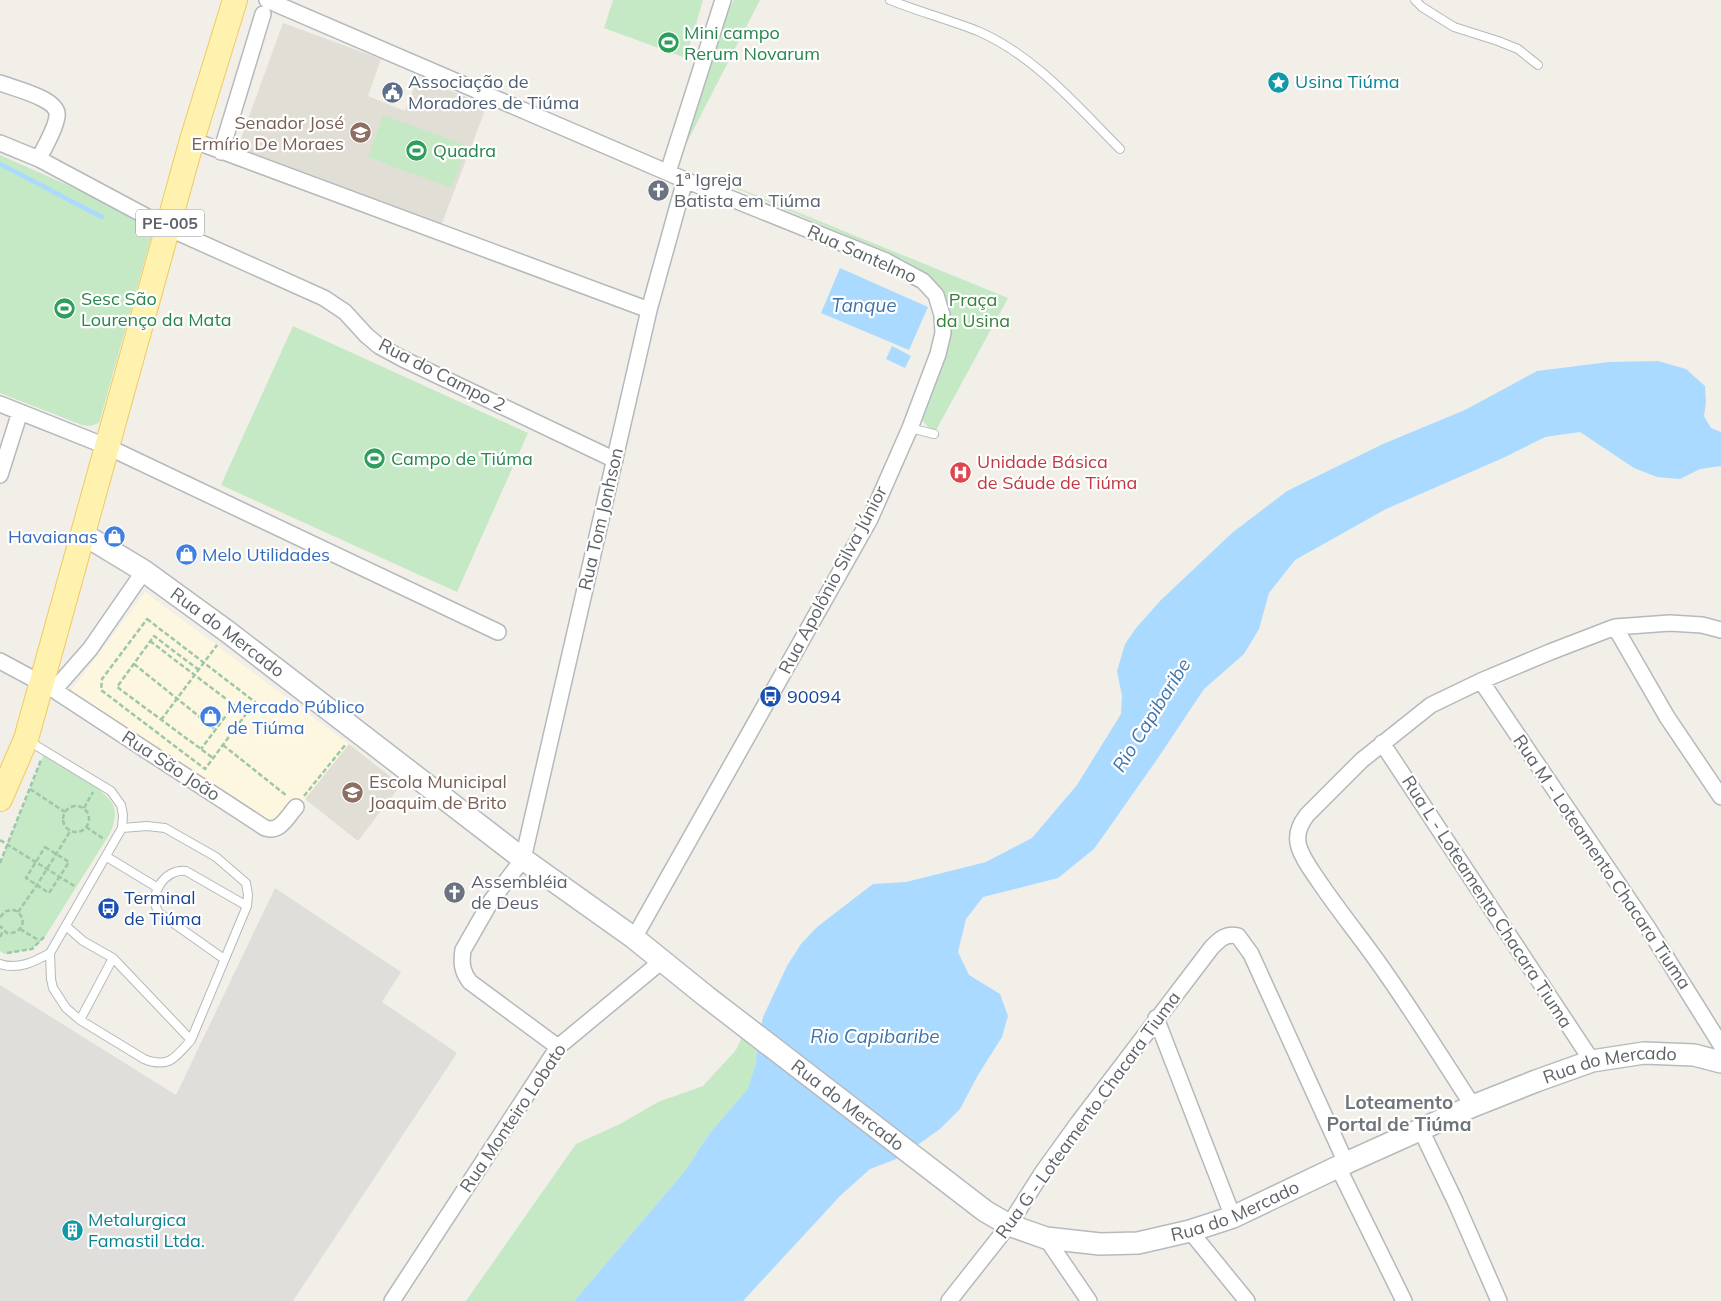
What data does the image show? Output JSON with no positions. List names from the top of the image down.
{
  "streets": {
    "main road": ["PE-005", "Rua do Mercado"],
    "street": [
      "Rua Santelmo",
      "Rua do Campo 2",
      "Rua Tom Jonhson",
      "Rua Apolônio Silva Júnior",
      "Rua São João",
      "Rua M - Loteamento Chacara Tiuma",
      "Rua L - Loteamento Chacara Tiuma",
      "Rua G - Loteamento Chacara Tiuma",
      "Rua Monteiro Lobato"
    ]
  },
  "crossings": [
    ["PE-005", "Rua do Campo 2"],
    ["PE-005", "Rua do Mercado"],
    ["PE-005", "Rua São João"],
    ["Rua Santelmo", "Rua Tom Jonhson"],
    ["Rua Santelmo", "Rua Apolônio Silva Júnior"],
    ["Rua do Campo 2", "Rua Tom Jonhson"],
    ["Rua Tom Jonhson", "Rua do Mercado"],
    ["Rua Apolônio Silva Júnior", "Rua do Mercado"],
    ["Rua do Mercado", "Rua L - Loteamento Chacara Tiuma"],
    ["Rua do Mercado", "Rua G - Loteamento Chacara Tiuma"],
    ["Rua do Mercado", "Rua Monteiro Lobato"]
  ],
  "districts": ["Loteamento Portal de Tiúma"],
  "water": ["Tanque", "Rio Capibaribe"],
  "parks": ["Praça da Usina"],
  "places": {
    "sports": [
      "Mini campo Rerum Novarum",
      "Quadra",
      "Sesc São Lourenço da Mata",
      "Campo de Tiúma"
    ],
    "place": ["Usina Tiúma"],
    "public building": ["Associação de Moradores de Tiúma"],
    "school or university": ["Senador José Ermírio De Moraes", "Escola Municipal Joaquim de Brito"],
    "church": ["1ª Igreja Batista em Tiúma", "Assembléia de Deus"],
    "hospital": ["Unidade Básica de Sáude de Tiúma"],
    "shop": ["Havaianas", "Melo Utilidades", "Mercado Público de Tiúma"],
    "bus stop": ["90094", "Terminal de Tiúma"],
    "building": ["Metalurgica Famastil Ltda."]
  }
}
